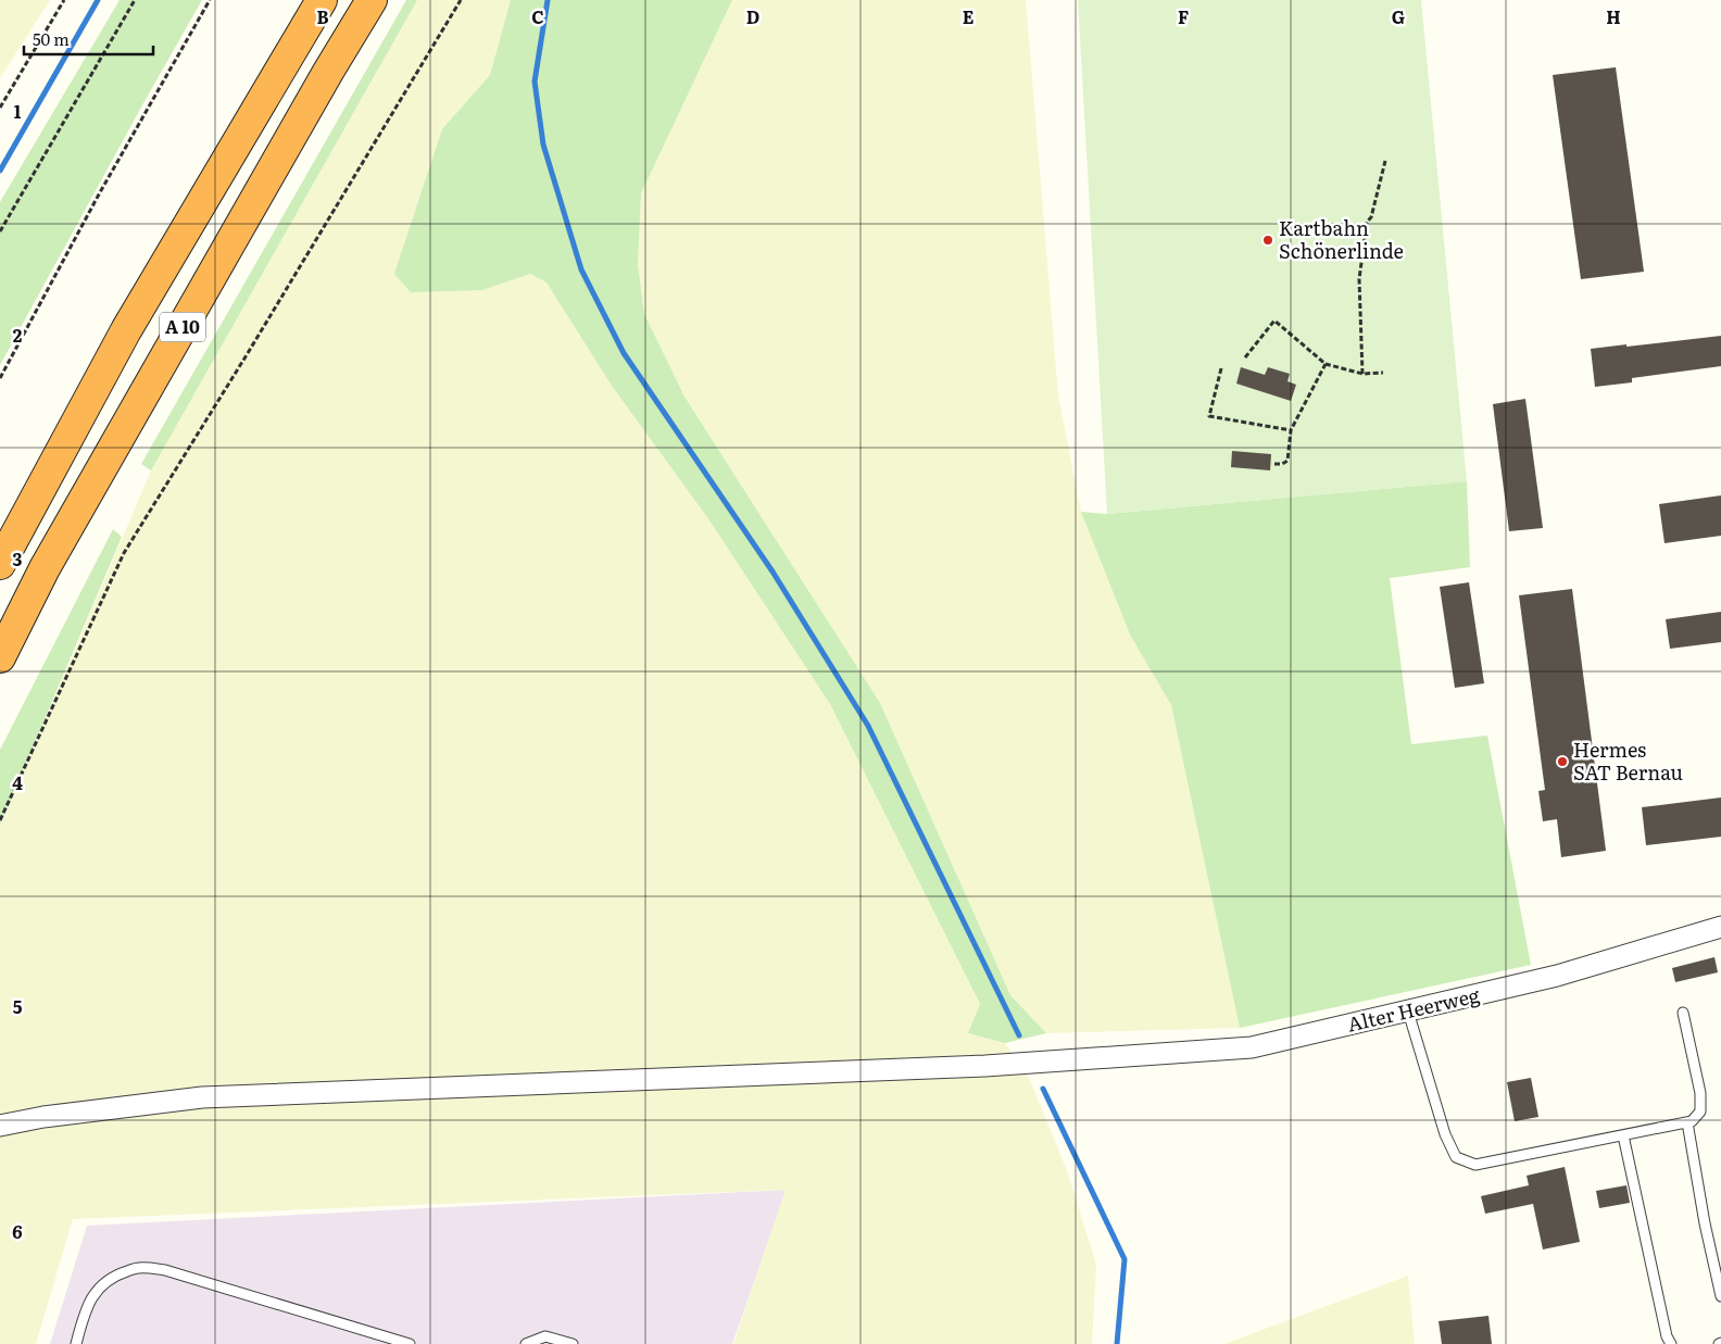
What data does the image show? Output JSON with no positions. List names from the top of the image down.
{
  "streets": {
    "highway": ["A 10"],
    "street": ["Alter Heerweg"]
  },
  "places": ["Kartbahn Schönerlinde", "Hermes SAT Bernau"],
  "scale_bar": "50 m",
  "grid": {
    "columns": [
      "B",
      "C",
      "D",
      "E",
      "F",
      "G",
      "H"
    ],
    "rows": [
      "1",
      "2",
      "3",
      "4",
      "5",
      "6"
    ]
  }
}
